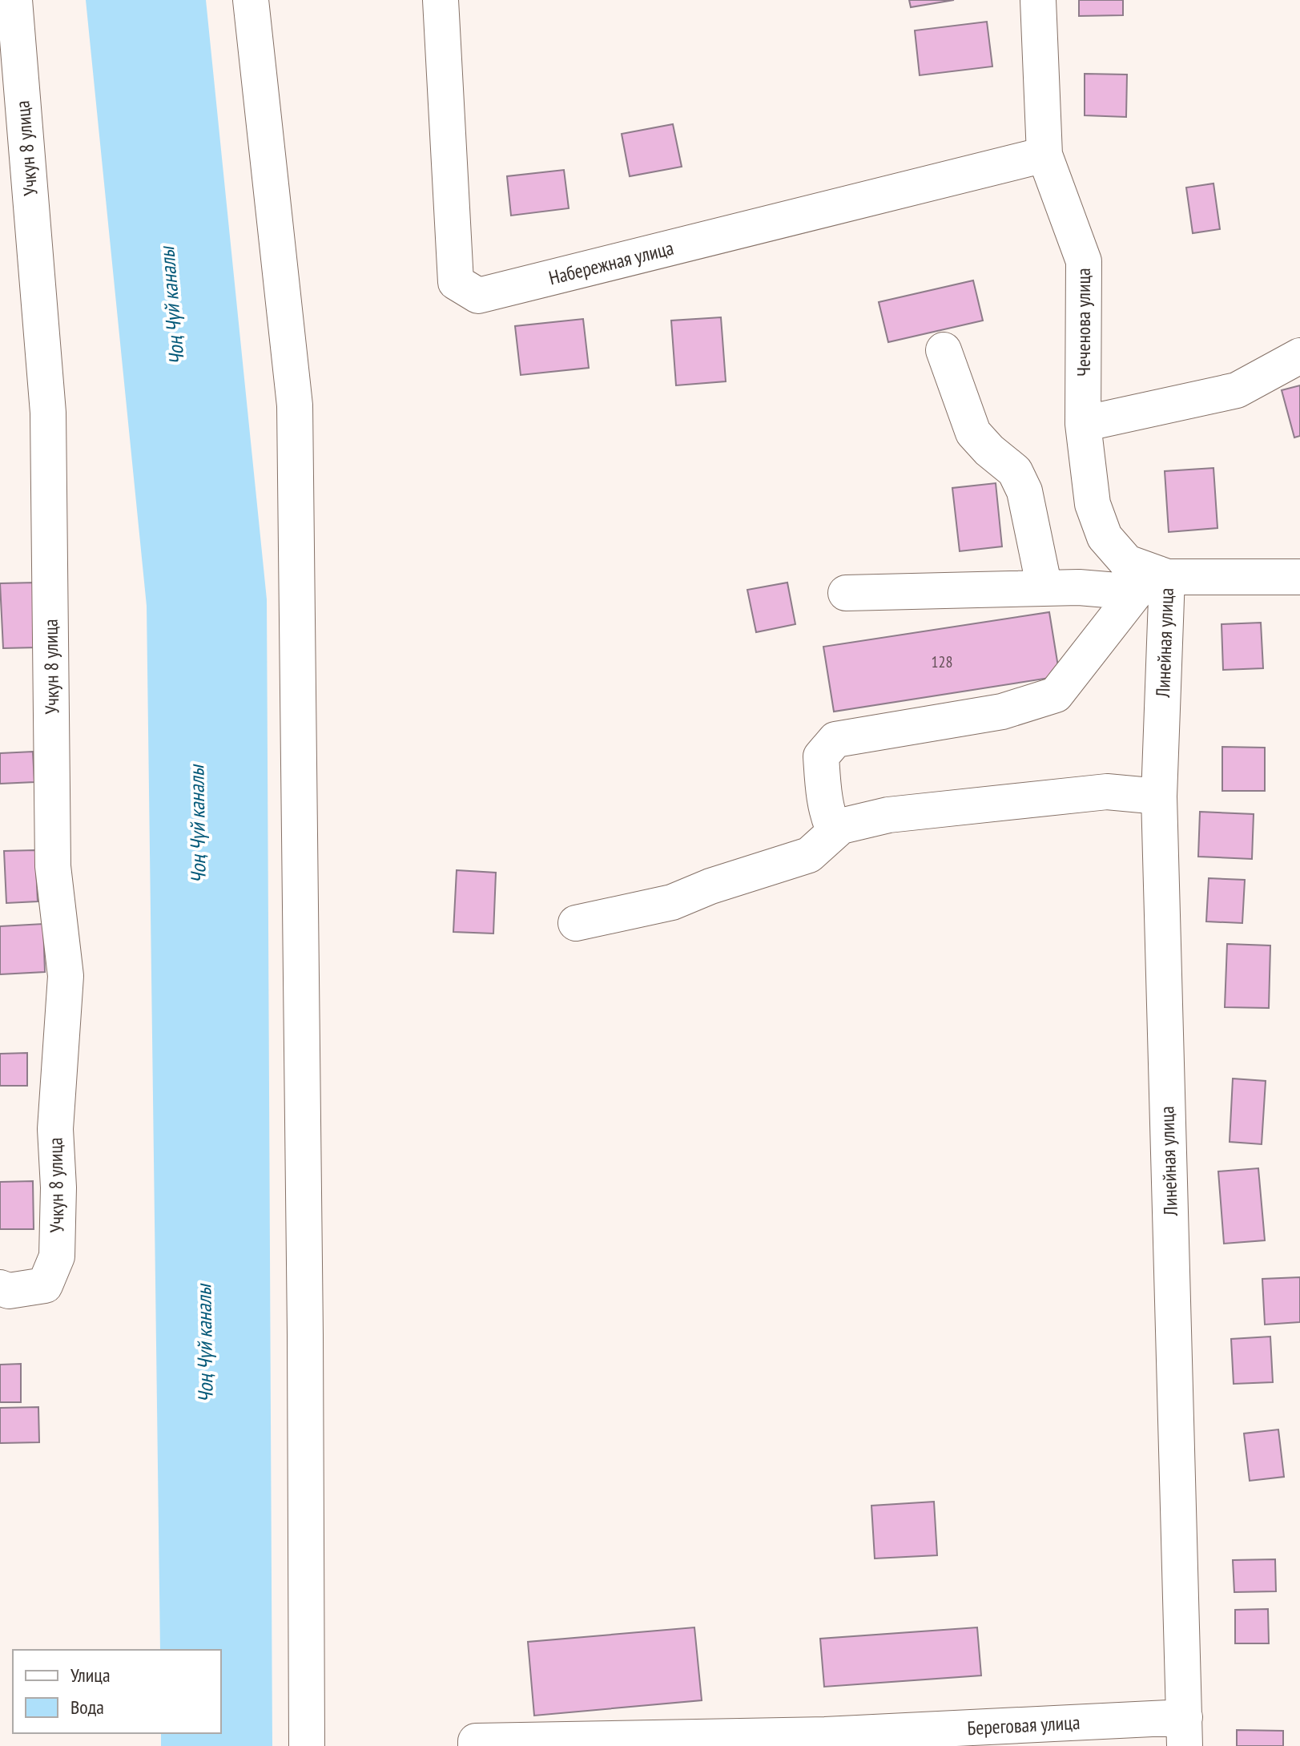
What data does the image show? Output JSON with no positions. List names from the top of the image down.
{
  "streets": {
    "street": [
      "Учкун 8 улица",
      "Набережная улица",
      "Чеченова улица",
      "Линейная улица",
      "Береговая улица"
    ]
  },
  "crossings": [
    ["Набережная улица", "Чеченова улица"],
    ["Чеченова улица", "Линейная улица"],
    ["Линейная улица", "Береговая улица"]
  ],
  "water": ["Чоң Чүй каналы"],
  "house_numbers": ["128"],
  "legend": ["Улица", "Вода"]
}
